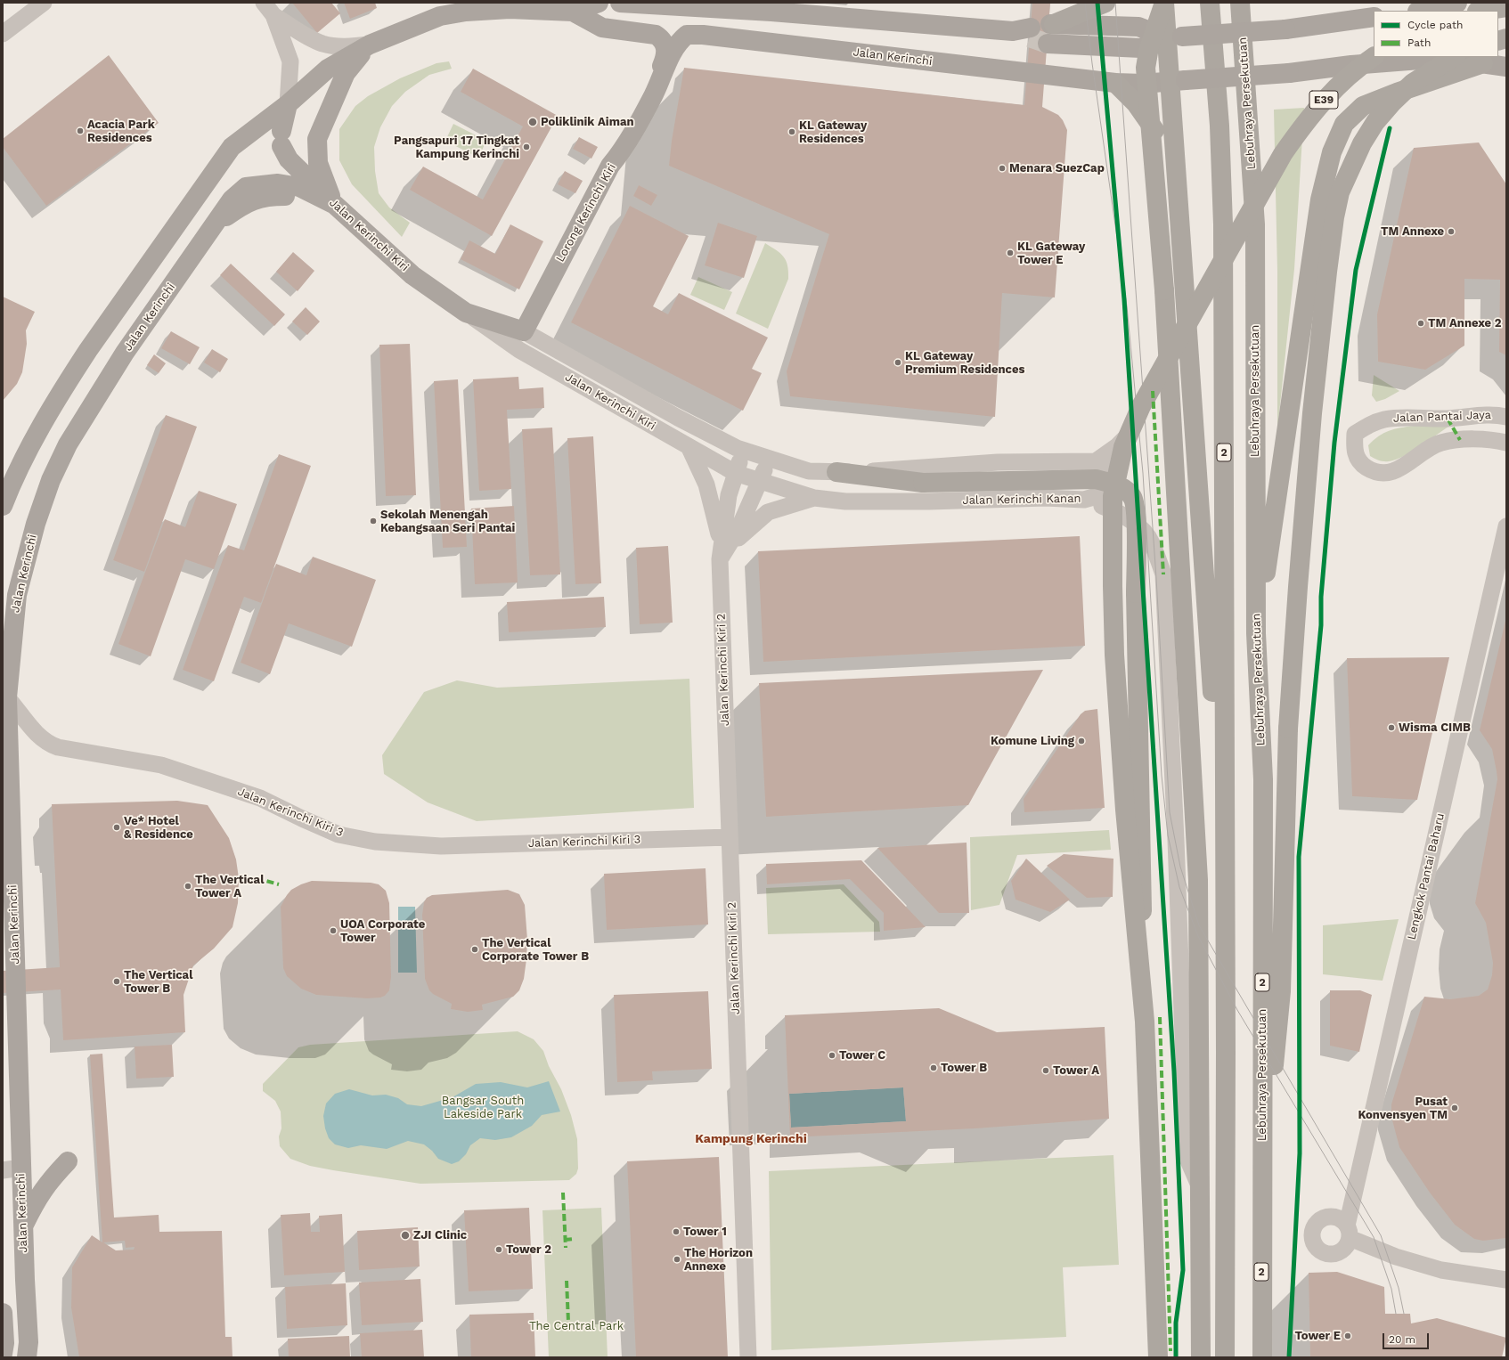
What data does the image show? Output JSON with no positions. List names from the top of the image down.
{
  "streets": {
    "highway": ["E39", "Lebuhraya Persekutuan", "2"],
    "main road": ["Jalan Kerinchi", "Lorong Kerinchi Kiri", "Jalan Kerinchi Kiri"],
    "street": [
      "Jalan Pantai Jaya",
      "Jalan Kerinchi Kanan",
      "Jalan Kerinchi Kiri 2",
      "Jalan Kerinchi Kiri 3",
      "Lengkok Pantai Baharu"
    ]
  },
  "crossings": [
    ["Jalan Kerinchi", "Lorong Kerinchi Kiri"],
    ["Jalan Kerinchi", "Jalan Kerinchi Kiri"],
    ["Jalan Kerinchi", "Jalan Kerinchi Kiri 3"],
    ["Lorong Kerinchi Kiri", "Jalan Kerinchi Kiri"],
    ["Jalan Kerinchi Kiri", "Jalan Kerinchi Kanan"],
    ["Jalan Kerinchi Kiri 2", "Jalan Kerinchi Kiri 3"]
  ],
  "districts": ["Kampung Kerinchi"],
  "parks": ["Bangsar South Lakeside Park", "The Central Park"],
  "places": [
    "Poliklinik Aiman",
    "Acacia Park Residences",
    "KL Gateway Residences",
    "Pangsapuri 17 Tingkat Kampung Kerinchi",
    "Menara SuezCap",
    "TM Annexe",
    "KL Gateway Tower E",
    "TM Annexe 2",
    "KL Gateway Premium Residences",
    "Sekolah Menengah Kebangsaan Seri Pantai",
    "Wisma CIMB",
    "Komune Living",
    "Ve* Hotel & Residence",
    "The Vertical Tower A",
    "UOA Corporate Tower",
    "The Vertical Corporate Tower B",
    "The Vertical Tower B",
    "Tower C",
    "Tower B",
    "Tower A",
    "Pusat Konvensyen TM",
    "Tower 1",
    "ZJI Clinic",
    "Tower 2",
    "The Horizon Annexe",
    "Tower E"
  ],
  "legend": ["Cycle path", "Path"],
  "scale_bar": "20 m"
}
